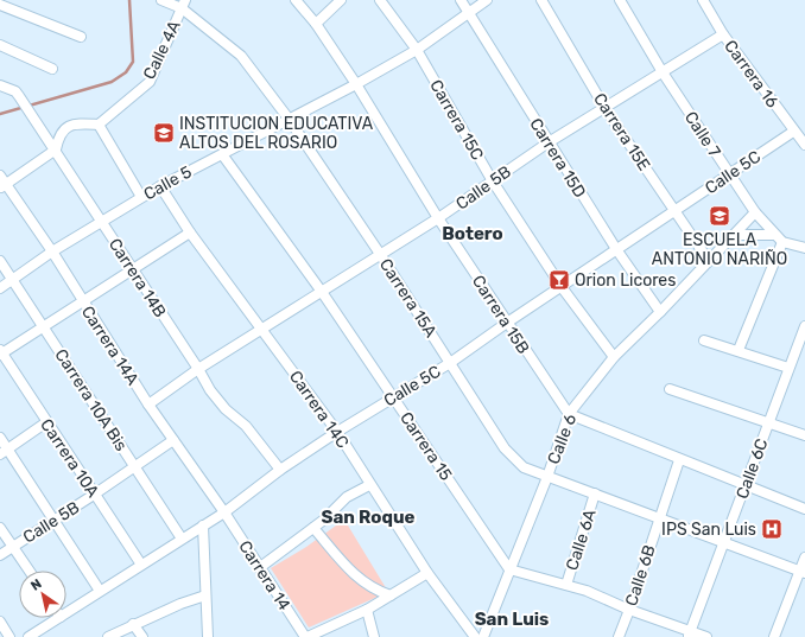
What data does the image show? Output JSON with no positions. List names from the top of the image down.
{
  "streets": {
    "street": [
      "Calle 4A",
      "Carrera 16",
      "Carrera 15C",
      "Carrera 15E",
      "Calle 7",
      "Carrera 15D",
      "Calle 5C",
      "Calle 5",
      "Calle 5B",
      "Carrera 14B",
      "Carrera 15A",
      "Carrera 15B",
      "Carrera 14A",
      "Carrera 10A Bis",
      "Carrera 14C",
      "Calle 6",
      "Carrera 15",
      "Carrera 10A",
      "Calle 6C",
      "Calle 6A",
      "Carrera 14",
      "Calle 6B"
    ]
  },
  "crossings": [
    ["Calle 4A", "Carrera 15A"],
    ["Carrera 16", "Calle 5C"],
    ["Carrera 16", "Calle 5B"],
    ["Carrera 15C", "Calle 5C"],
    ["Carrera 15C", "Calle 5"],
    ["Carrera 15C", "Calle 5B"],
    ["Carrera 15C", "Calle 6"],
    ["Carrera 15E", "Calle 5C"],
    ["Carrera 15E", "Calle 5B"],
    ["Carrera 15E", "Calle 6"],
    ["Calle 7", "Calle 5C"],
    ["Calle 7", "Calle 5B"],
    ["Calle 7", "Calle 6"],
    ["Carrera 15D", "Calle 5C"],
    ["Carrera 15D", "Calle 5"],
    ["Carrera 15D", "Calle 5B"],
    ["Carrera 15D", "Calle 6"],
    ["Calle 5C", "Carrera 14B"],
    ["Calle 5C", "Carrera 15A"],
    ["Calle 5C", "Carrera 15B"],
    ["Calle 5C", "Carrera 14A"],
    ["Calle 5C", "Carrera 10A Bis"],
    ["Calle 5C", "Carrera 14C"],
    ["Calle 5C", "Carrera 15"],
    ["Calle 5C", "Carrera 10A"],
    ["Calle 5C", "Carrera 14"],
    ["Calle 5", "Carrera 14B"],
    ["Calle 5", "Carrera 15A"],
    ["Calle 5", "Carrera 15B"],
    ["Calle 5", "Carrera 14A"],
    ["Calle 5", "Carrera 10A Bis"],
    ["Calle 5", "Carrera 14C"],
    ["Calle 5", "Carrera 15"],
    ["Calle 5B", "Carrera 14B"],
    ["Calle 5B", "Carrera 15A"],
    ["Calle 5B", "Carrera 15B"],
    ["Calle 5B", "Carrera 14A"],
    ["Calle 5B", "Carrera 10A Bis"],
    ["Calle 5B", "Carrera 14C"],
    ["Calle 5B", "Carrera 15"],
    ["Calle 5B", "Carrera 10A"],
    ["Carrera 15A", "Calle 6"],
    ["Carrera 15A", "Calle 6C"],
    ["Carrera 15A", "Calle 6A"],
    ["Carrera 15A", "Calle 6B"],
    ["Carrera 15B", "Calle 6"],
    ["Carrera 14A", "Carrera 14"],
    ["Calle 6", "Carrera 15"]
  ],
  "districts": ["Botero", "San Roque", "San Luis"],
  "places": {
    "school or university": ["INSTITUCION EDUCATIVA ALTOS DEL ROSARIO", "ESCUELA ANTONIO NARIÑO"],
    "bar": ["Orion Licores"],
    "hospital": ["IPS San Luis"]
  },
  "north": "top left"
}
